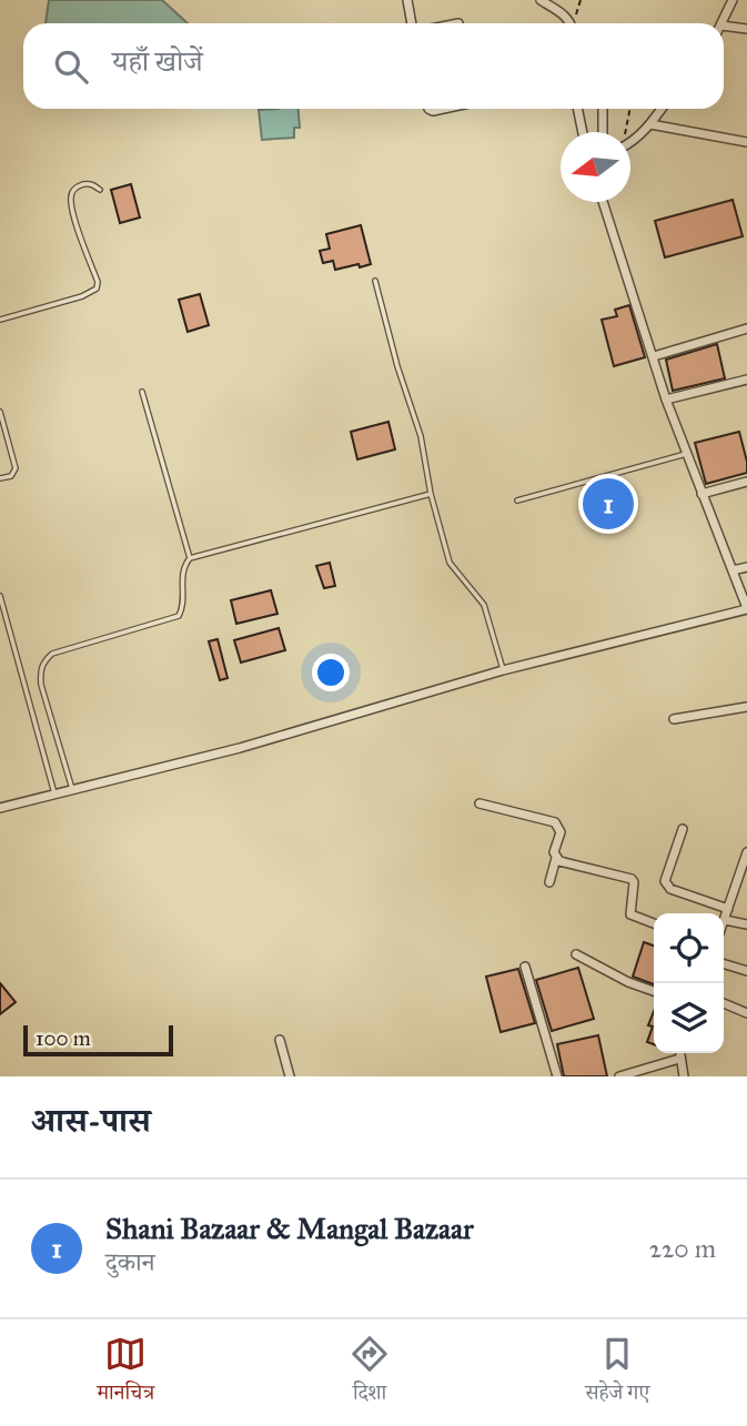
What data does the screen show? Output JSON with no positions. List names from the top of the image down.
{
  "scale_bar": "100 m",
  "north": "left",
  "page": {
    "search": "यहाँ खोजें",
    "pins": "1",
    "scale": "100 m",
    "heading": "आस-पास",
    "list": [
      {
        "mark": "1",
        "name": "Shani Bazaar & Mangal Bazaar",
        "note": "दुकान",
        "value": "220 m"
      }
    ],
    "nav": ["मानचित्र", "दिशा", "सहेजे गए"]
  }
}
